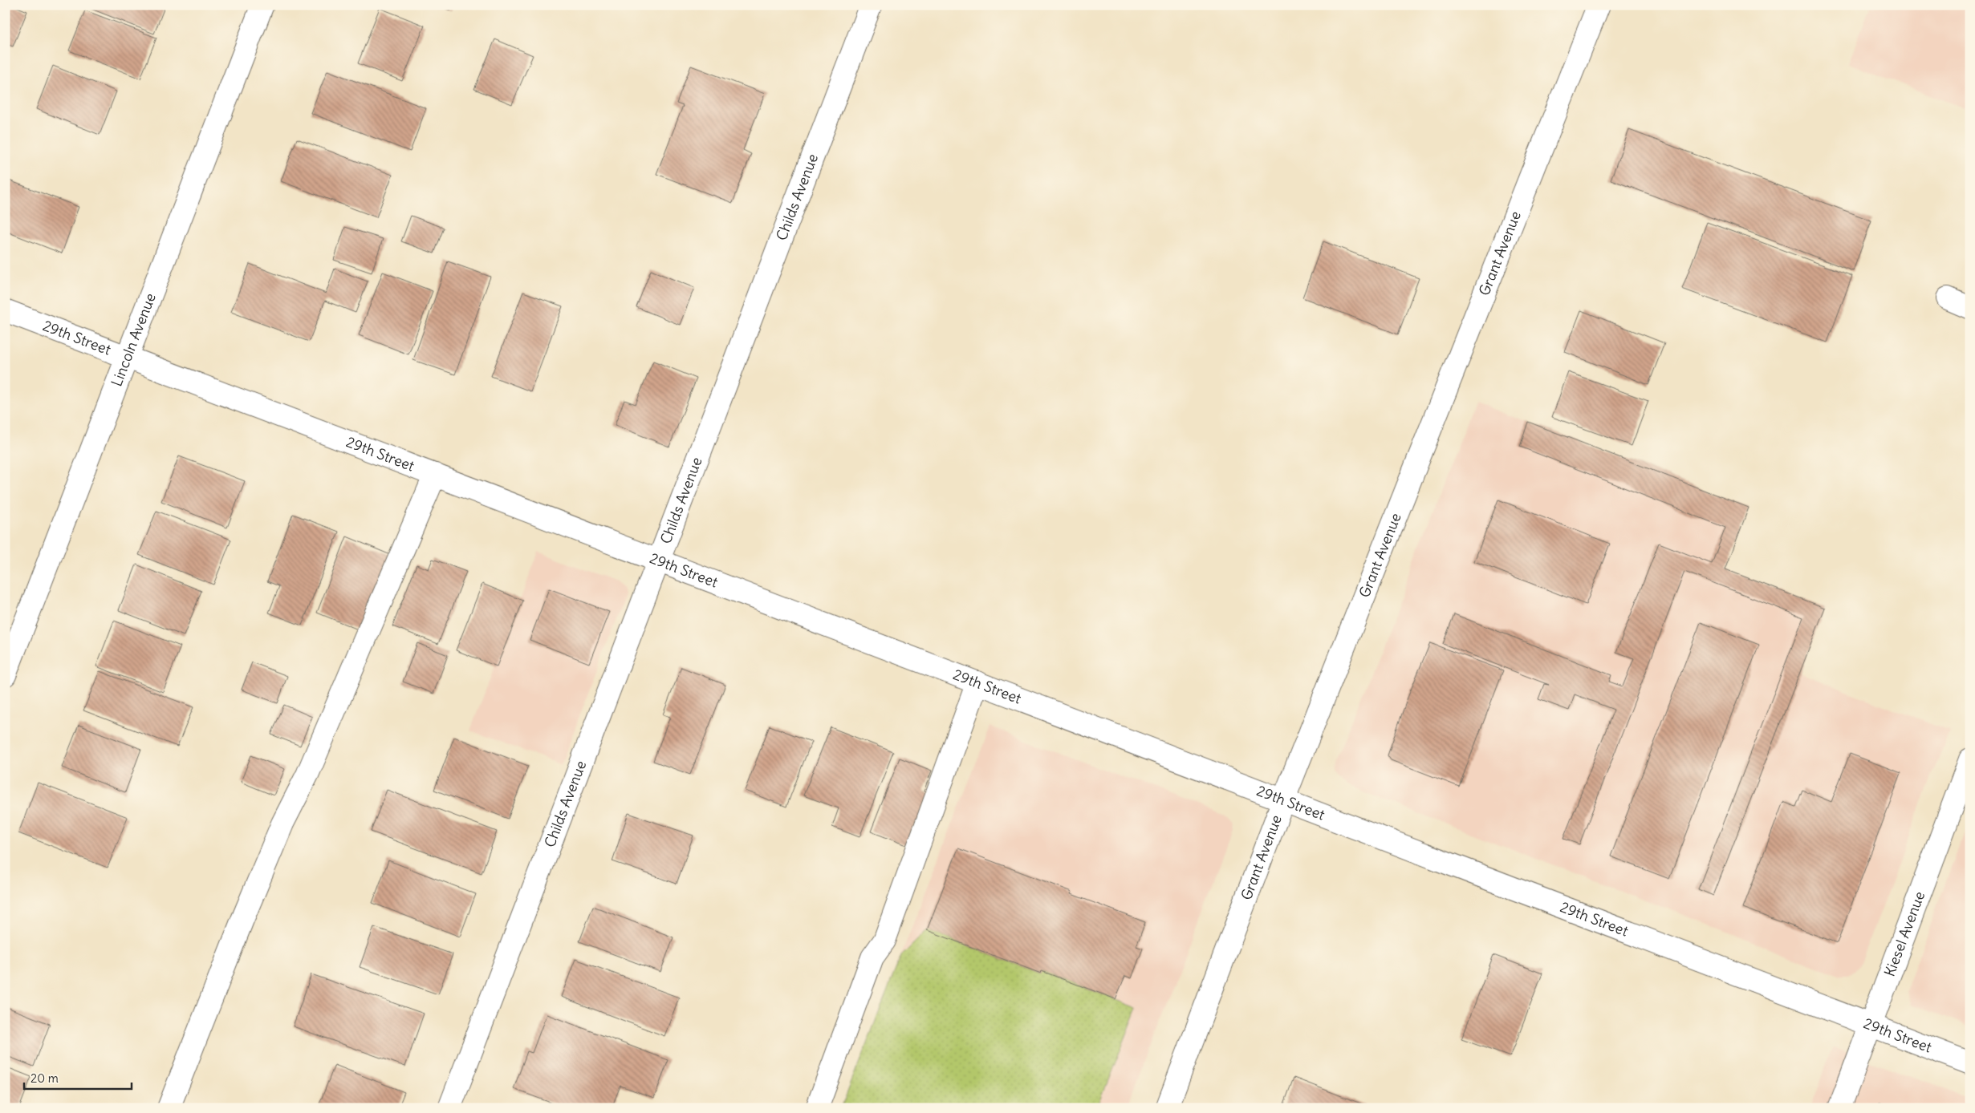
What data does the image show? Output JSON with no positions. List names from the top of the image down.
{
  "streets": {
    "street": [
      "Childs Avenue",
      "Grant Avenue",
      "29th Street",
      "Lincoln Avenue",
      "Kiesel Avenue"
    ]
  },
  "crossings": [
    ["Childs Avenue", "29th Street"],
    ["Grant Avenue", "29th Street"],
    ["29th Street", "Lincoln Avenue"],
    ["29th Street", "Kiesel Avenue"]
  ],
  "scale_bar": "20 m"
}
